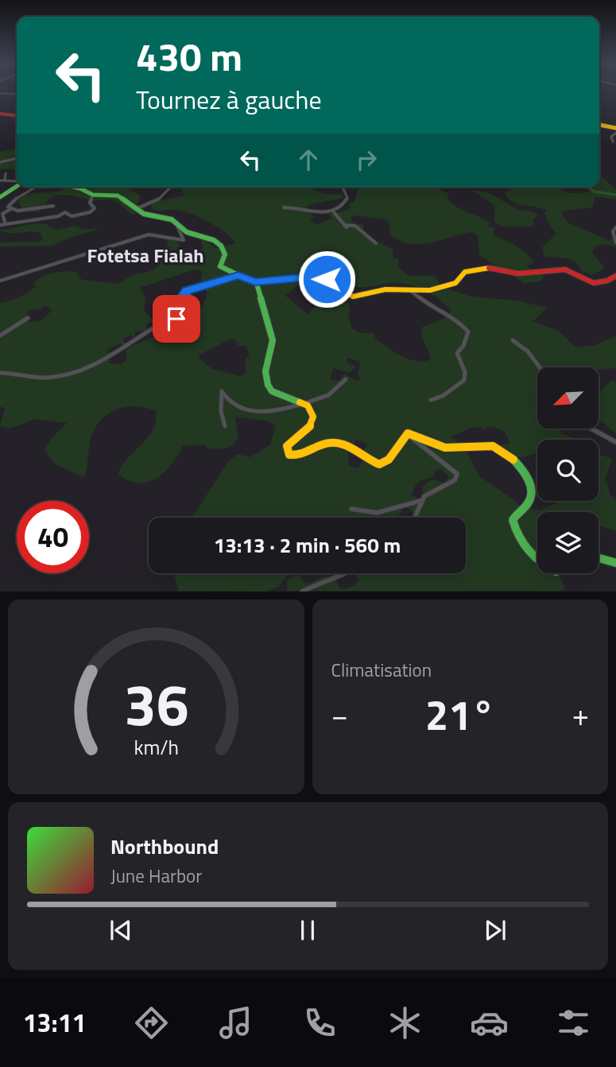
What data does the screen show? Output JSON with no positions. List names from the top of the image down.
{
  "districts": ["Fotetsa Fialah"],
  "north": "bottom left",
  "page": {
    "turn": ["430 m", "Tournez à gauche"],
    "limit": "40",
    "trip": "13:13 · 2 min · 560 m",
    "tile": "Climatisation",
    "heat": ["−", "21°", "+"],
    "song": ["Northbound", "June Harbor"],
    "tabs": "13:11",
    "gauge": ["36", "km/h"]
  }
}
